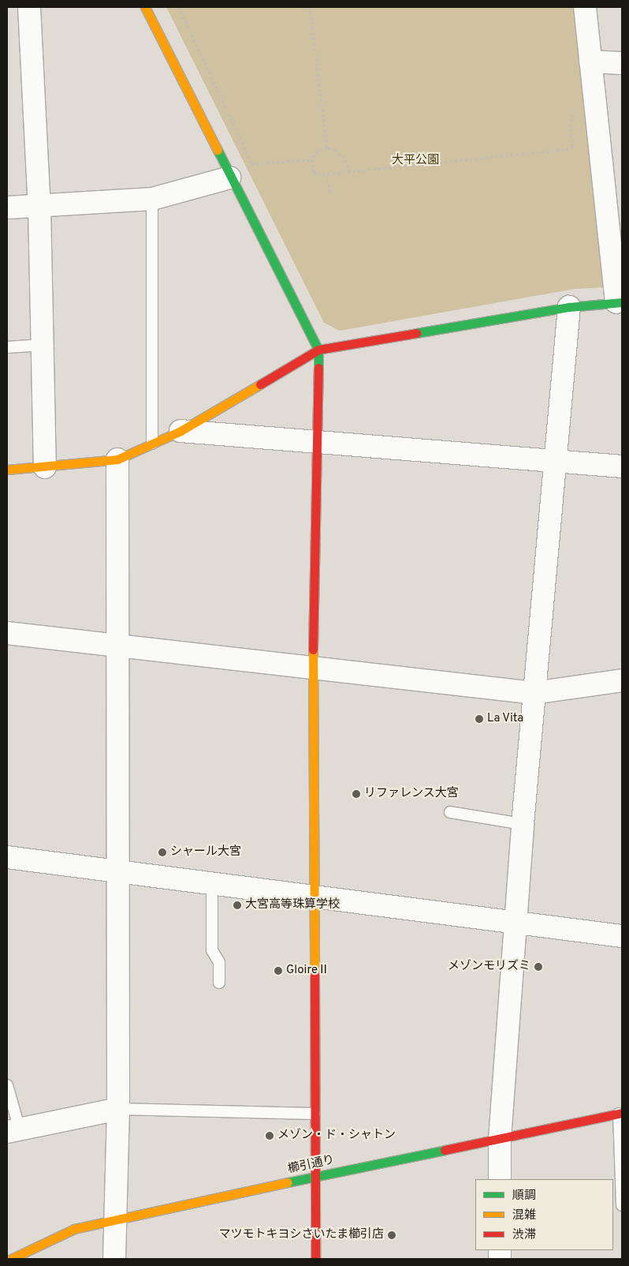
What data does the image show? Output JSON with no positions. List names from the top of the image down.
{
  "streets": {
    "street": ["櫛引通り"]
  },
  "parks": ["大平公園"],
  "places": [
    "La Vita",
    "リファレンス大宮",
    "シャール大宮",
    "大宮高等珠算学校",
    "メゾンモリズミ",
    "GloireⅡ",
    "メゾン・ド・シャトン",
    "マツモトキヨシさいたま櫛引店"
  ],
  "legend": ["順調", "混雑", "渋滞"]
}
